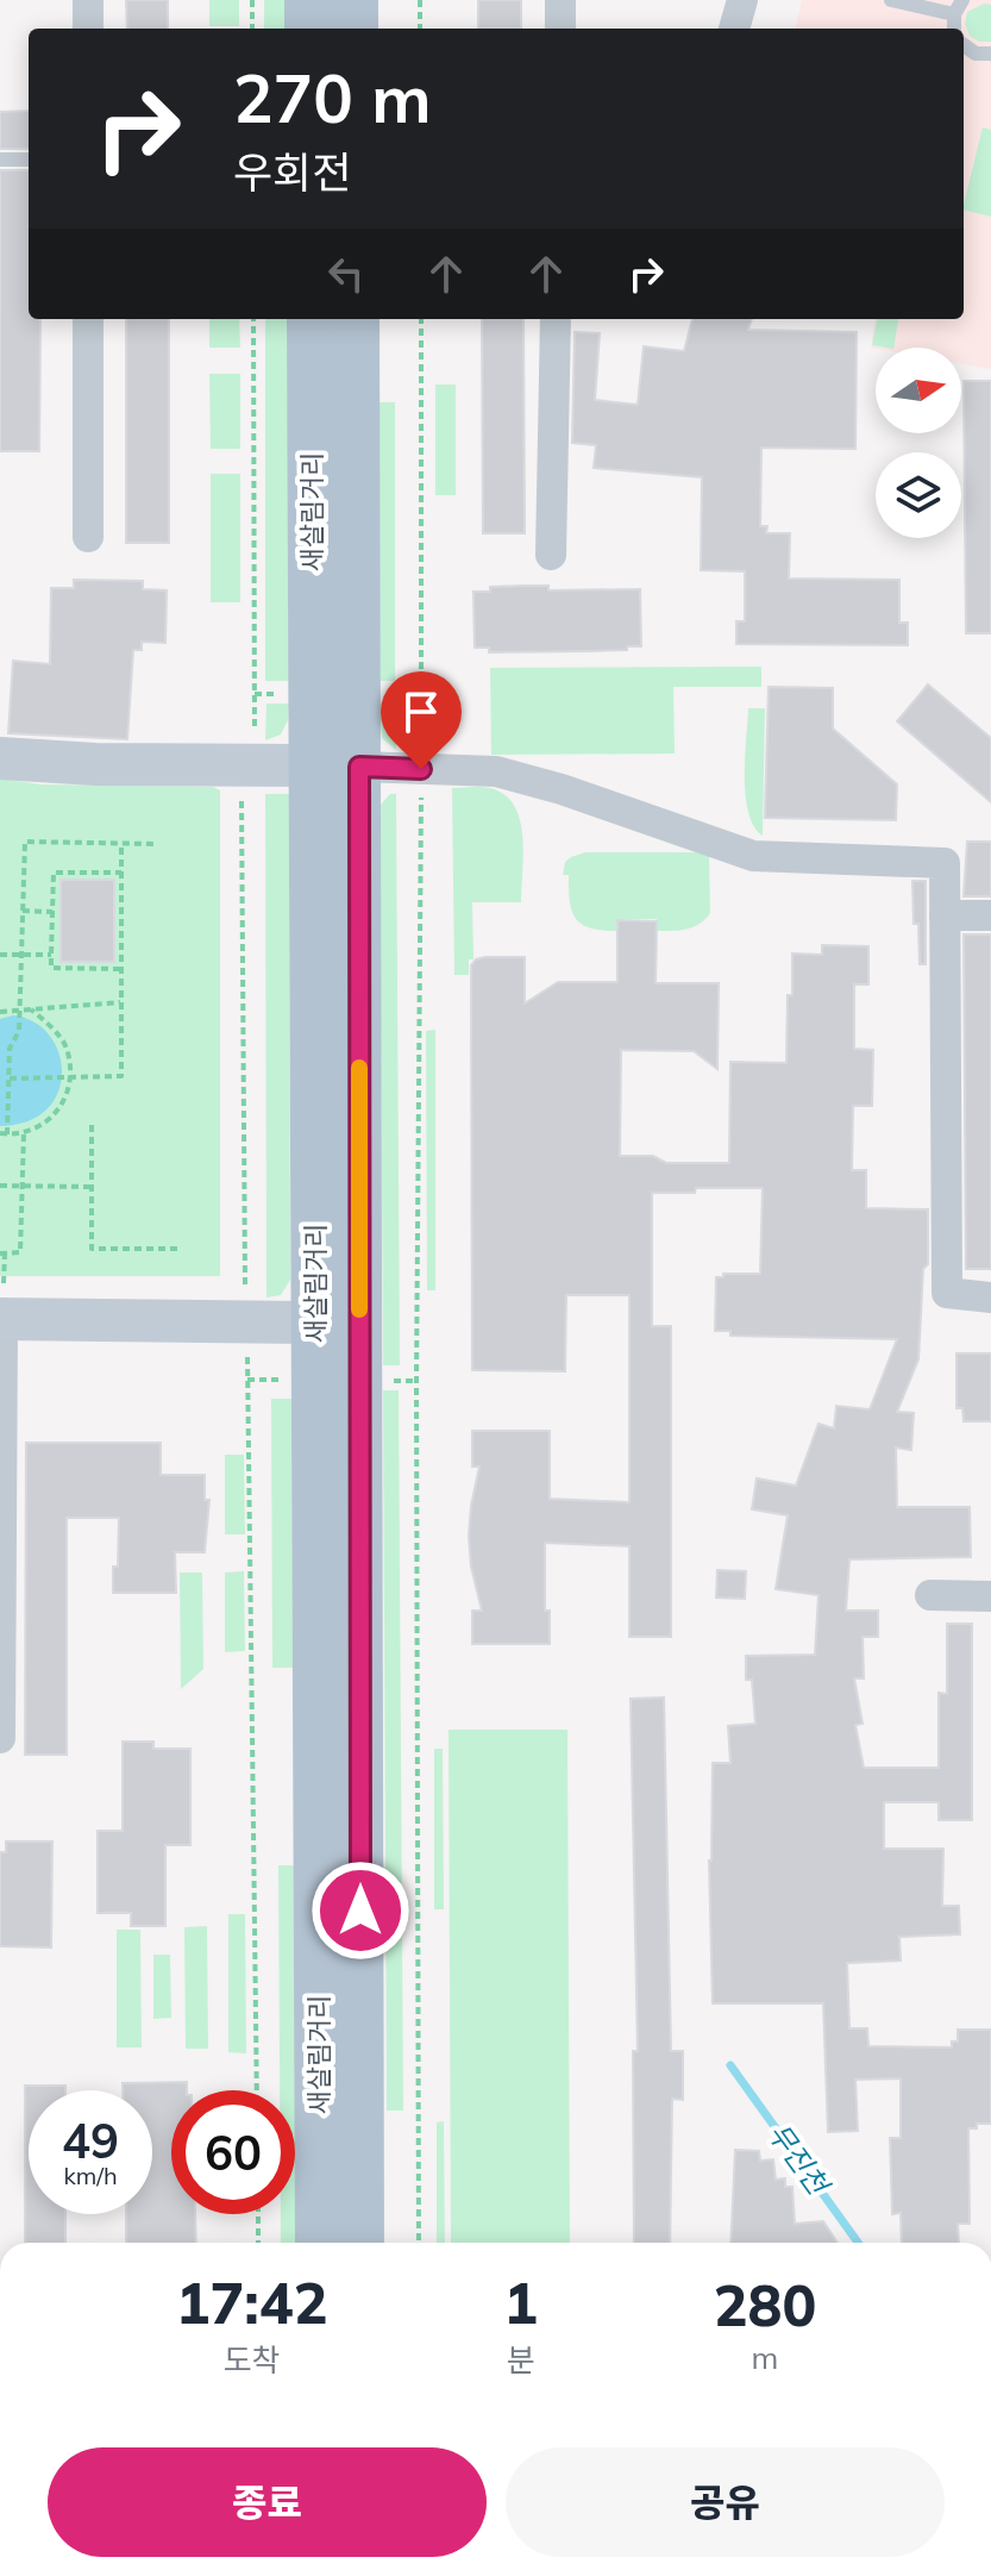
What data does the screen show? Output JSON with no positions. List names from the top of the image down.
{
  "streets": {
    "main road": ["새살림거리"]
  },
  "water": ["무진천"],
  "north": "right",
  "page": {
    "turn": ["270 m", "우회전"],
    "speed": "49 km/h",
    "limit": "60",
    "eta": [
      "17:42",
      "도착",
      "1",
      "분",
      "280",
      "m"
    ],
    "buttons": ["종료", "공유"]
  }
}
